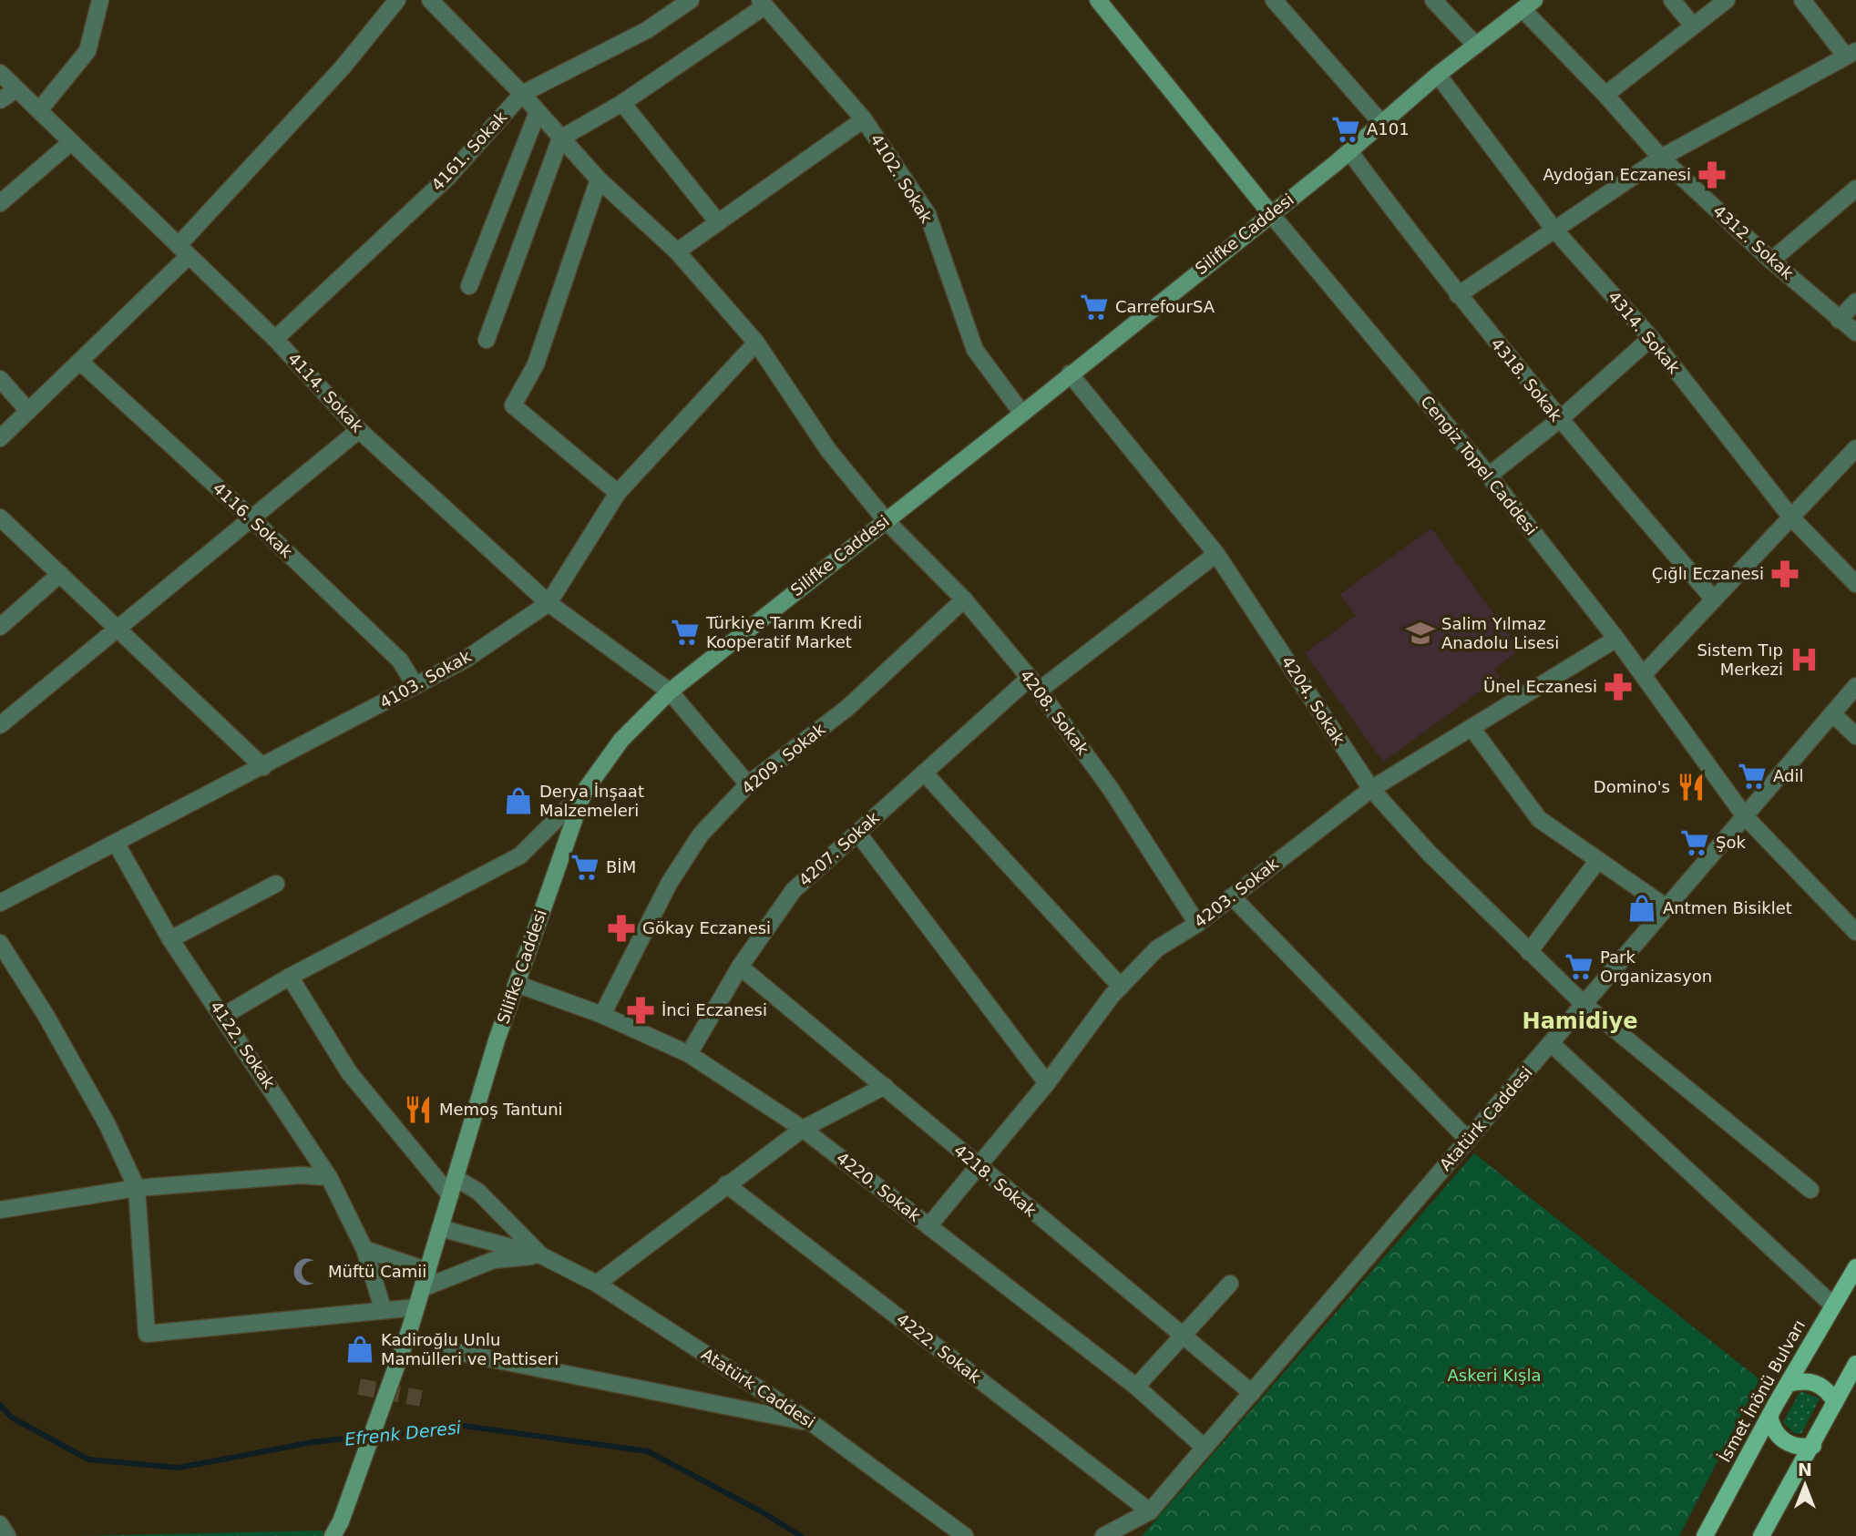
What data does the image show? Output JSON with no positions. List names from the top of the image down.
{
  "streets": {
    "main road": ["İsmet İnönü Bulvarı"],
    "street": [
      "4161. Sokak",
      "4102. Sokak",
      "Silifke Caddesi",
      "4312. Sokak",
      "4314. Sokak",
      "4318. Sokak",
      "4114. Sokak",
      "Cengiz Topel Caddesi",
      "4116. Sokak",
      "4103. Sokak",
      "4204. Sokak",
      "4208. Sokak",
      "4209. Sokak",
      "4207. Sokak",
      "4203. Sokak",
      "4122. Sokak",
      "Atatürk Caddesi",
      "4218. Sokak",
      "4220. Sokak",
      "4222. Sokak"
    ]
  },
  "crossings": [
    ["4161. Sokak", "4114. Sokak"],
    ["4161. Sokak", "4208. Sokak"],
    ["4102. Sokak", "Silifke Caddesi"],
    ["Silifke Caddesi", "4312. Sokak"],
    ["Silifke Caddesi", "4314. Sokak"],
    ["Silifke Caddesi", "4318. Sokak"],
    ["Silifke Caddesi", "4114. Sokak"],
    ["Silifke Caddesi", "Cengiz Topel Caddesi"],
    ["Silifke Caddesi", "4204. Sokak"],
    ["Silifke Caddesi", "4208. Sokak"],
    ["Silifke Caddesi", "Atatürk Caddesi"],
    ["Silifke Caddesi", "4220. Sokak"],
    ["4114. Sokak", "4103. Sokak"],
    ["4114. Sokak", "4209. Sokak"],
    ["Cengiz Topel Caddesi", "4203. Sokak"],
    ["Cengiz Topel Caddesi", "Atatürk Caddesi"],
    ["4116. Sokak", "4103. Sokak"],
    ["4103. Sokak", "4208. Sokak"],
    ["4103. Sokak", "4122. Sokak"],
    ["4204. Sokak", "4207. Sokak"],
    ["4204. Sokak", "4203. Sokak"],
    ["4204. Sokak", "Atatürk Caddesi"],
    ["4208. Sokak", "4209. Sokak"],
    ["4208. Sokak", "4207. Sokak"],
    ["4208. Sokak", "4203. Sokak"],
    ["4209. Sokak", "4220. Sokak"],
    ["4207. Sokak", "4218. Sokak"],
    ["4207. Sokak", "4220. Sokak"],
    ["4203. Sokak", "4218. Sokak"],
    ["4203. Sokak", "4220. Sokak"],
    ["Atatürk Caddesi", "4218. Sokak"],
    ["Atatürk Caddesi", "4220. Sokak"],
    ["Atatürk Caddesi", "4222. Sokak"]
  ],
  "districts": ["Hamidiye"],
  "water": ["Efrenk Deresi"],
  "parks": ["Askeri Kışla"],
  "places": {
    "supermarket": [
      "A101",
      "CarrefourSA",
      "Türkiye Tarım Kredi Kooperatif Market",
      "Adil",
      "Şok",
      "BİM",
      "Park Organizasyon"
    ],
    "pharmacy": [
      "Aydoğan Eczanesi",
      "Çığlı Eczanesi",
      "Ünel Eczanesi",
      "Gökay Eczanesi",
      "İnci Eczanesi"
    ],
    "school or university": ["Salim Yılmaz Anadolu Lisesi"],
    "hospital": ["Sistem Tıp Merkezi"],
    "restaurant": ["Domino's", "Memoş Tantuni"],
    "shop": ["Derya İnşaat Malzemeleri", "Antmen Bisiklet", "Kadiroğlu Unlu Mamülleri ve Pattiseri"],
    "mosque": ["Müftü Camii"]
  },
  "north": "top"
}
